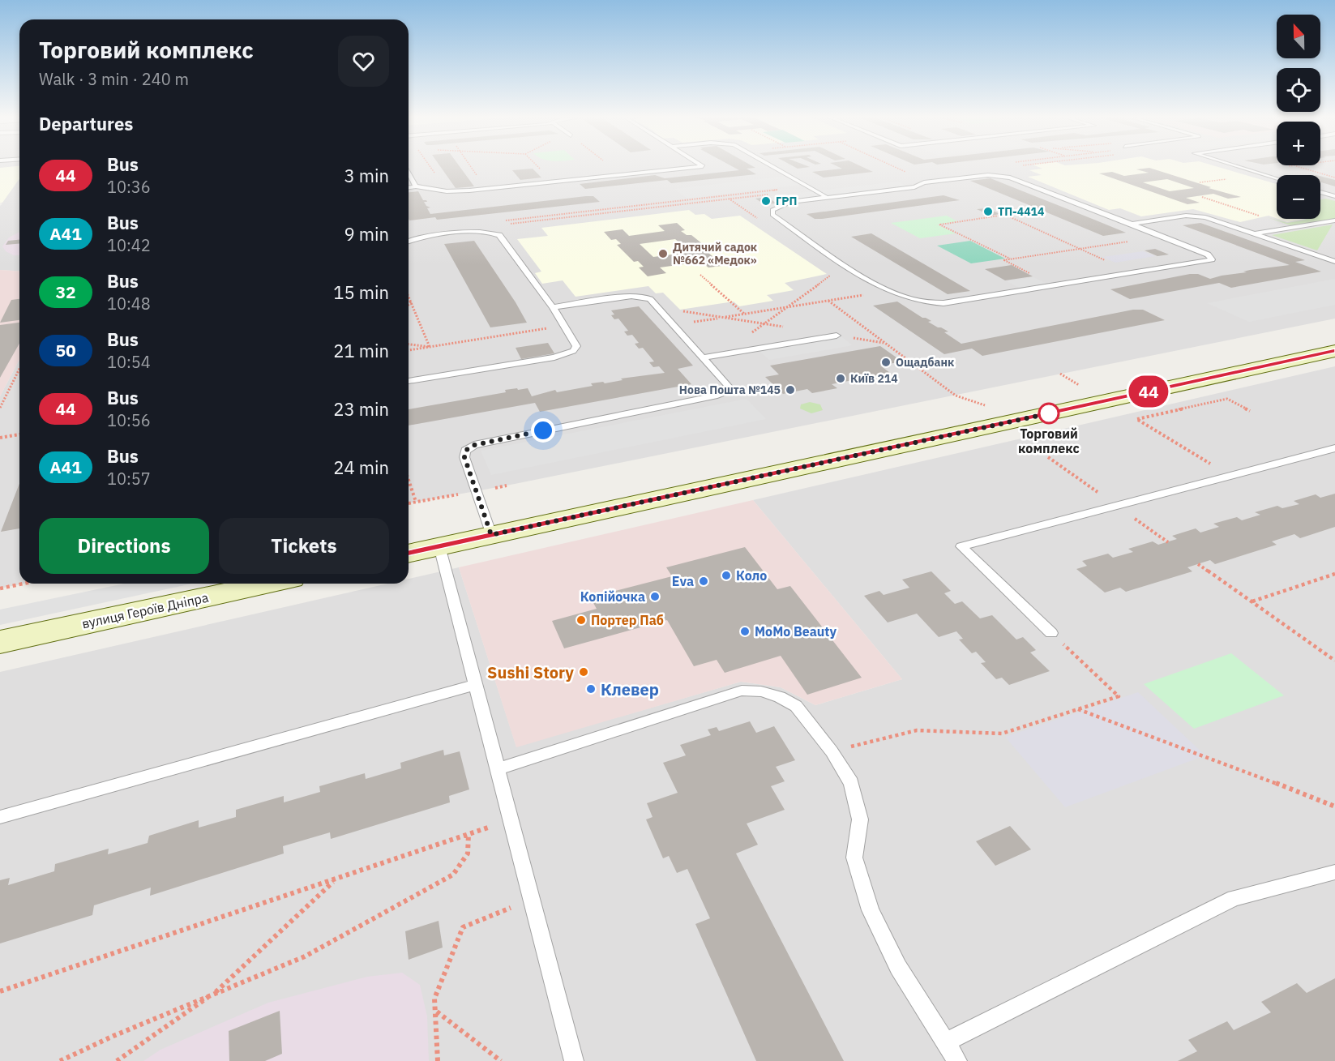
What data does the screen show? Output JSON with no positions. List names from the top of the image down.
{
  "streets": {
    "main road": ["вулиця Героїв Дніпра"]
  },
  "places": [
    "ГРП",
    "ТП-4414",
    "Дитячий садок №662 «Медок»",
    "Ощадбанк",
    "Київ 214",
    "Нова Пошта №145",
    "Торговий комплекс",
    "Коло",
    "Eva",
    "Копійочка",
    "Портер Паб",
    "MoMo Beauty",
    "Sushi Story",
    "Клевер"
  ],
  "lines": ["bus line 44"],
  "north": "top",
  "page": {
    "on_map": "44",
    "map_buttons": ["+", "−"],
    "heading": [
      ["Торговий комплекс", "Walk · 3 min · 240 m"],
      "Departures"
    ],
    "list": [
      {
        "mark": "44",
        "name": "Bus",
        "note": "10:36",
        "value": "3 min"
      },
      {
        "mark": "A41",
        "name": "Bus",
        "note": "10:42",
        "value": "9 min"
      },
      {
        "mark": "32",
        "name": "Bus",
        "note": "10:48",
        "value": "15 min"
      },
      {
        "mark": "50",
        "name": "Bus",
        "note": "10:54",
        "value": "21 min"
      },
      {
        "mark": "44",
        "name": "Bus",
        "note": "10:56",
        "value": "23 min"
      },
      {
        "mark": "A41",
        "name": "Bus",
        "note": "10:57",
        "value": "24 min"
      }
    ],
    "buttons": ["Directions", "Tickets"]
  }
}
